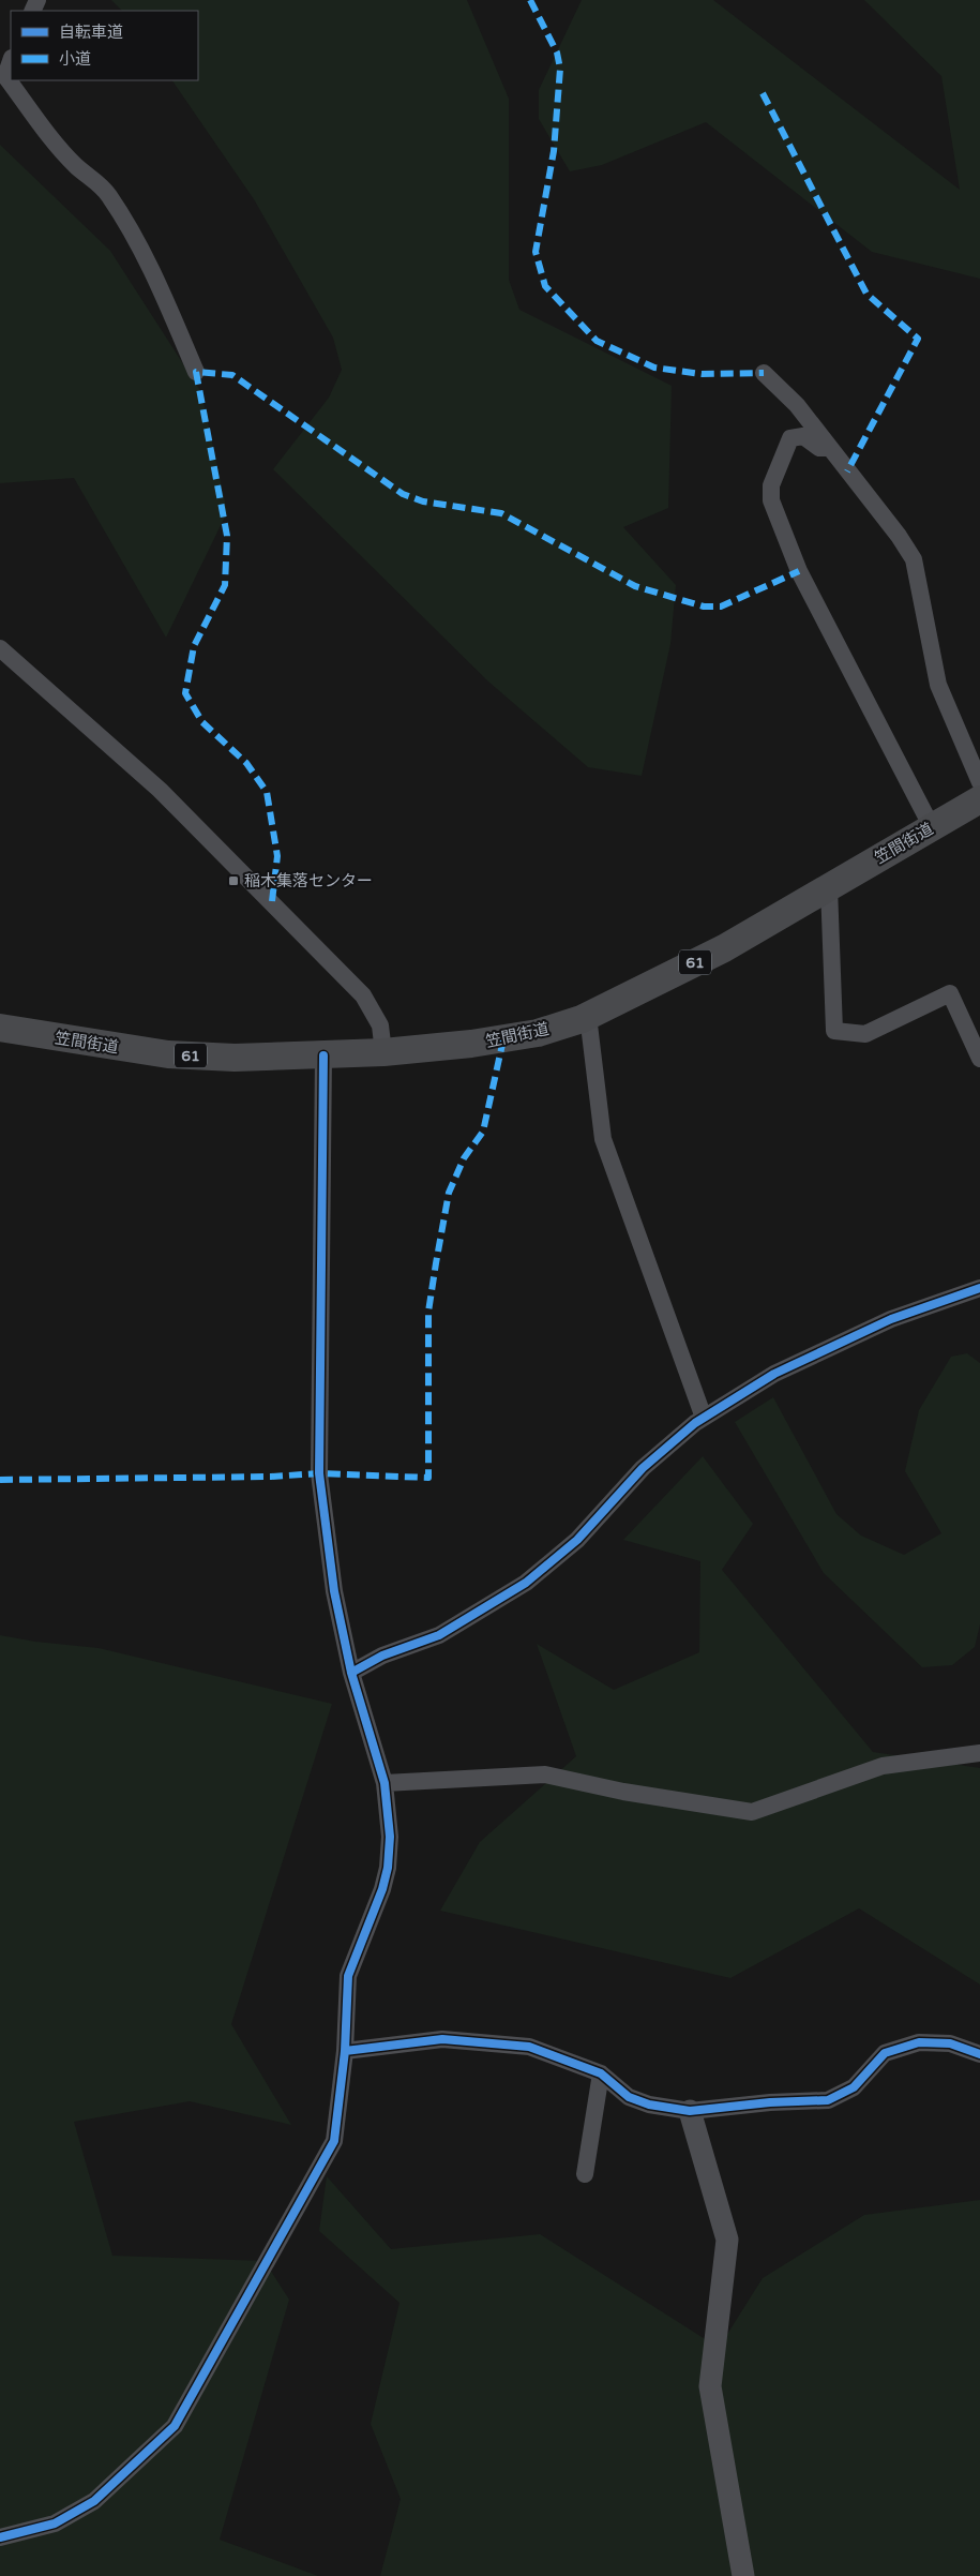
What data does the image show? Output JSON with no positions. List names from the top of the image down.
{
  "streets": {
    "main road": ["笠間街道", "61"]
  },
  "places": {
    "transit": ["稲木集落センター"]
  },
  "legend": ["自転車道", "小道"]
}
